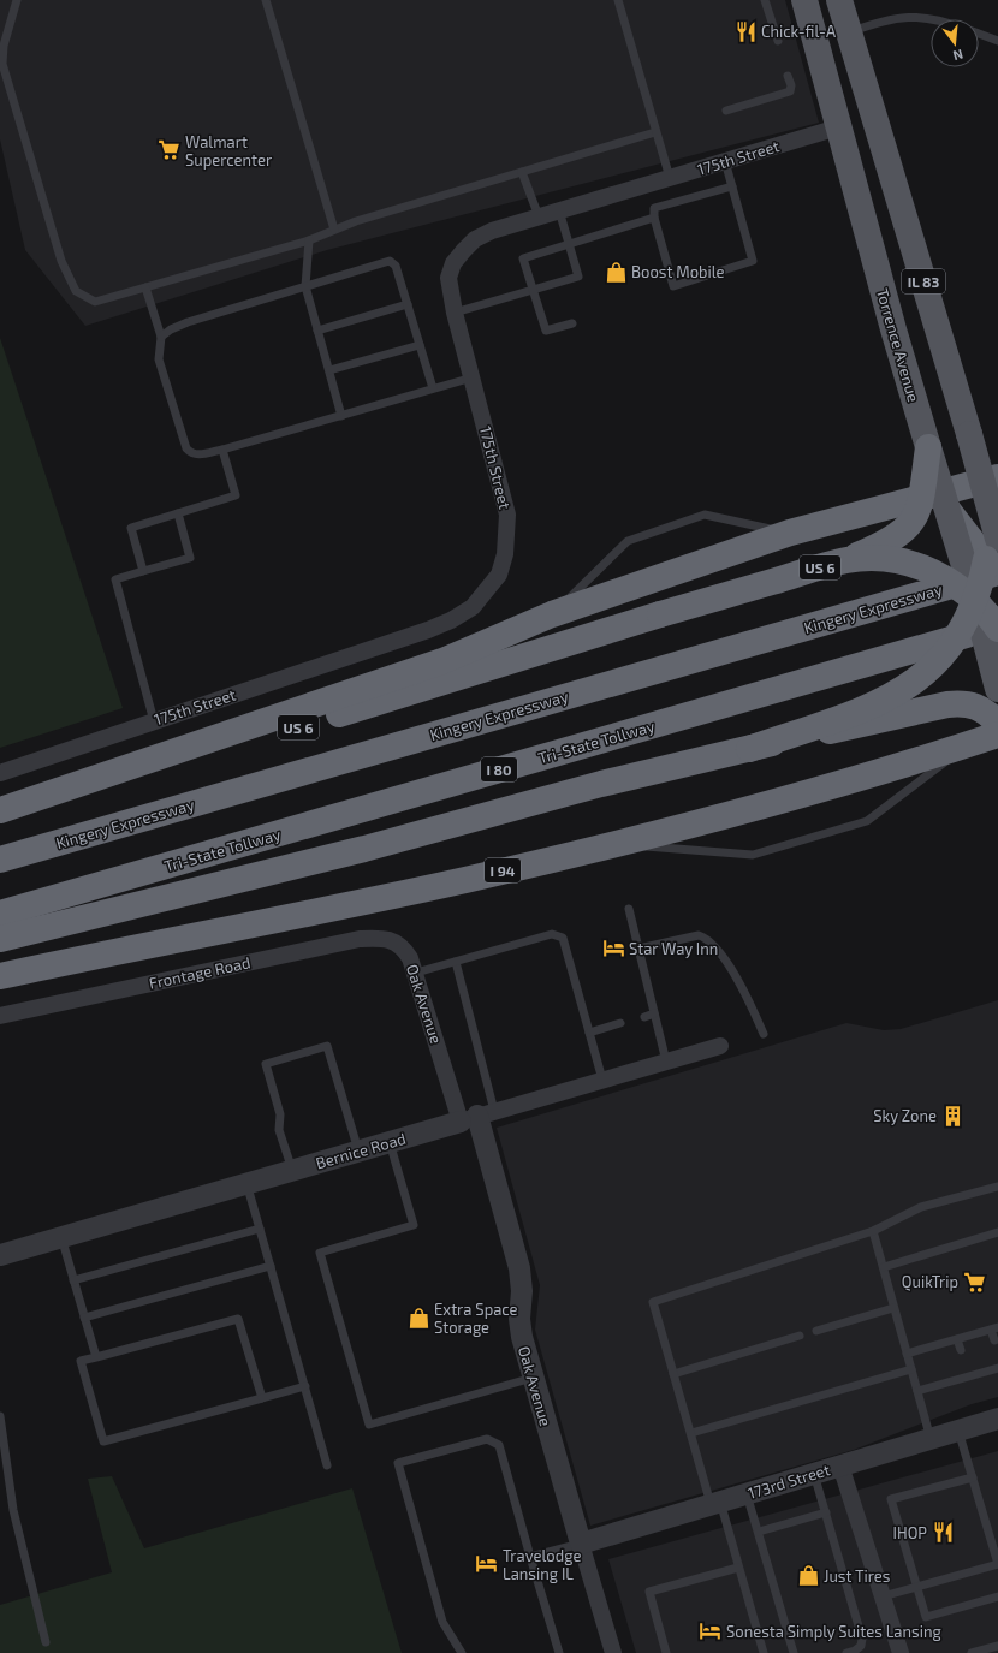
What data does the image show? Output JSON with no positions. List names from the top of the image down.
{
  "streets": {
    "highway": [
      "US 6",
      "Kingery Expressway",
      "Tri-State Tollway",
      "I 80",
      "I 94"
    ],
    "main road": ["IL 83", "Torrence Avenue"],
    "street": [
      "175th Street",
      "Frontage Road",
      "Oak Avenue",
      "Bernice Road",
      "173rd Street"
    ]
  },
  "crossings": [
    ["175th Street", "Torrence Avenue"],
    ["Torrence Avenue", "US 6"],
    ["US 6", "Tri-State Tollway"],
    ["Frontage Road", "Oak Avenue"],
    ["Oak Avenue", "Bernice Road"],
    ["Oak Avenue", "173rd Street"]
  ],
  "places": {
    "restaurant": ["Chick-fil-A", "IHOP"],
    "supermarket": ["Walmart Supercenter", "QuikTrip"],
    "shop": ["Boost Mobile", "Extra Space Storage", "Just Tires"],
    "hotel": ["Star Way Inn", "Travelodge Lansing IL", "Sonesta Simply Suites Lansing"],
    "building": ["Sky Zone"]
  },
  "north": "bottom"
}
